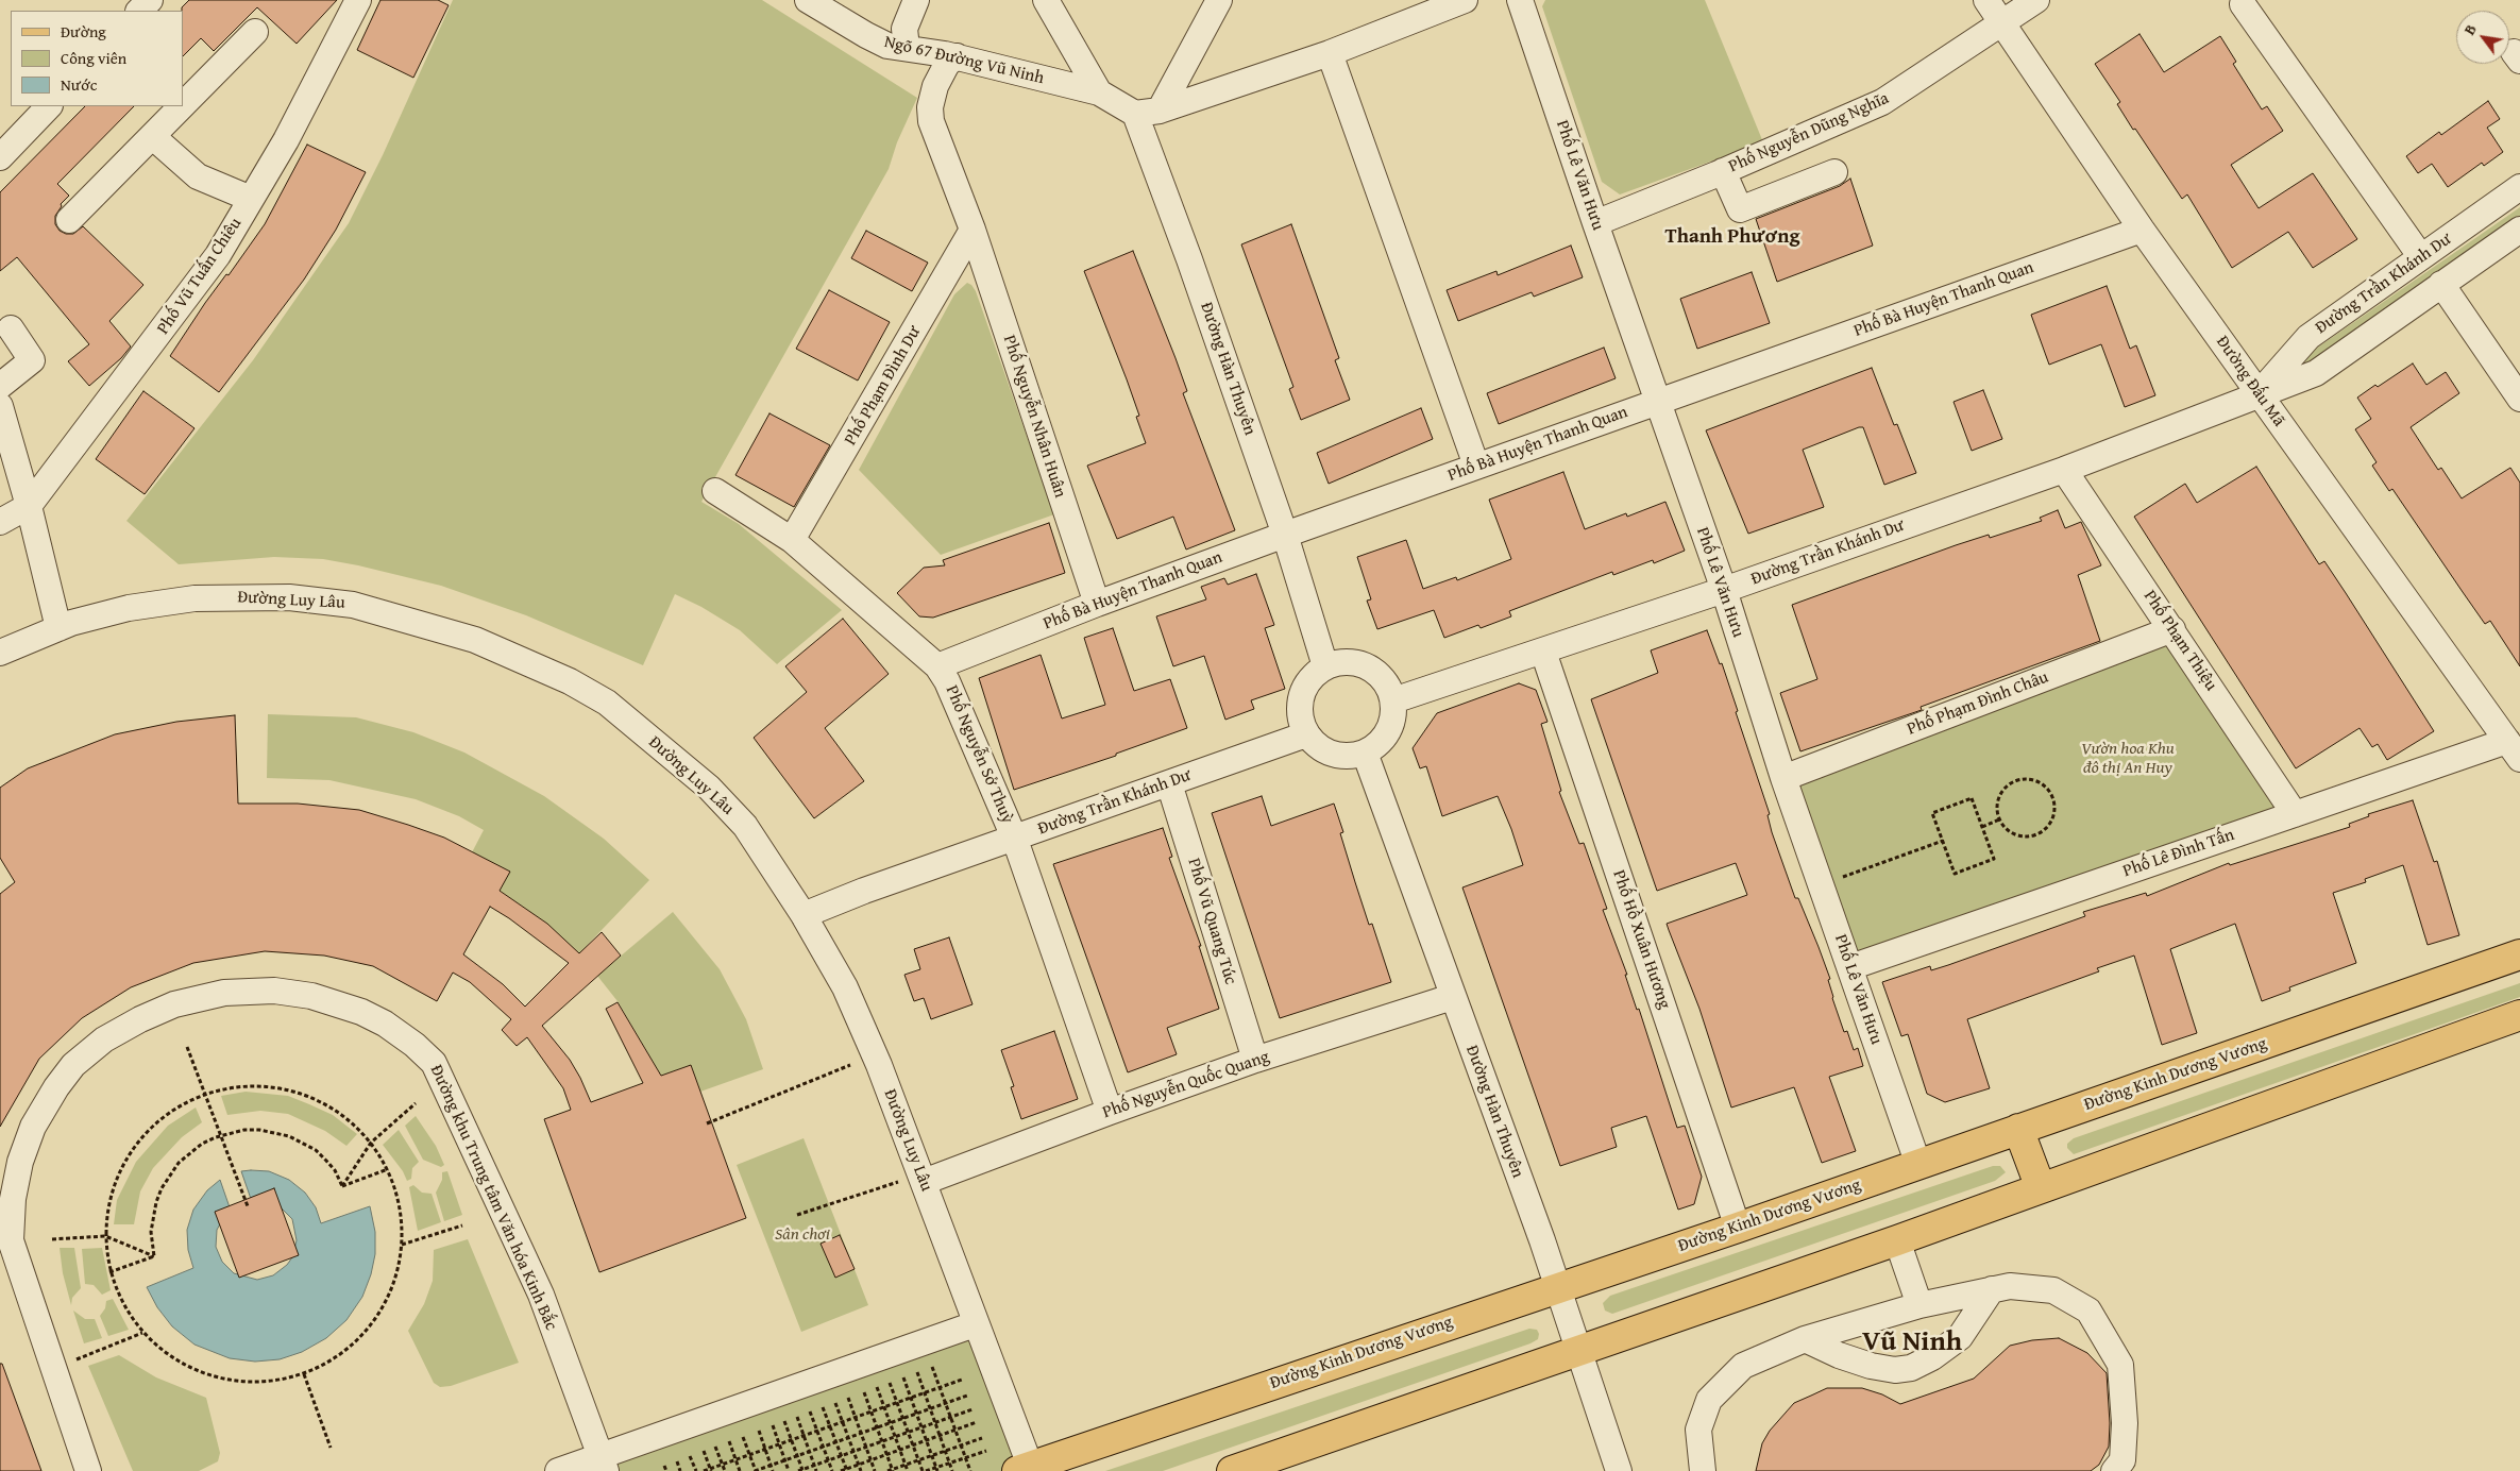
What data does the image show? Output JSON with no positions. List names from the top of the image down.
{
  "streets": {
    "main road": ["Đường Kinh Dương Vương"],
    "street": [
      "Ngõ 67 Đường Vũ Ninh",
      "Phố Nguyễn Dũng Nghĩa",
      "Phố Lê Văn Hưu",
      "Phố Vũ Tuấn Chiêu",
      "Đường Trần Khánh Dư",
      "Phố Bà Huyện Thanh Quan",
      "Đường Hàn Thuyên",
      "Đường Đấu Mã",
      "Phố Phạm Đình Dư",
      "Phố Nguyễn Nhân Huân",
      "Đường Luy Lâu",
      "Phố Phạm Thiệu",
      "Phố Phạm Đình Châu",
      "Phố Nguyễn Sở Thuỳ",
      "Phố Lê Đình Tấn",
      "Phố Vũ Quang Túc",
      "Phố Hồ Xuân Hương",
      "Phố Nguyễn Quốc Quang",
      "Đường khu Trung tâm Văn hóa Kinh Bắc"
    ]
  },
  "crossings": [
    ["Ngõ 67 Đường Vũ Ninh", "Phố Nguyễn Nhân Huân"],
    ["Phố Nguyễn Dũng Nghĩa", "Phố Lê Văn Hưu"],
    ["Phố Nguyễn Dũng Nghĩa", "Đường Đấu Mã"],
    ["Phố Lê Văn Hưu", "Đường Trần Khánh Dư"],
    ["Phố Lê Văn Hưu", "Phố Bà Huyện Thanh Quan"],
    ["Phố Lê Văn Hưu", "Phố Phạm Đình Châu"],
    ["Phố Lê Văn Hưu", "Phố Lê Đình Tấn"],
    ["Phố Lê Văn Hưu", "Đường Kinh Dương Vương"],
    ["Đường Trần Khánh Dư", "Đường Hàn Thuyên"],
    ["Đường Trần Khánh Dư", "Đường Đấu Mã"],
    ["Đường Trần Khánh Dư", "Đường Luy Lâu"],
    ["Đường Trần Khánh Dư", "Phố Phạm Thiệu"],
    ["Đường Trần Khánh Dư", "Phố Nguyễn Sở Thuỳ"],
    ["Đường Trần Khánh Dư", "Phố Vũ Quang Túc"],
    ["Đường Trần Khánh Dư", "Phố Hồ Xuân Hương"],
    ["Phố Bà Huyện Thanh Quan", "Đường Hàn Thuyên"],
    ["Phố Bà Huyện Thanh Quan", "Đường Đấu Mã"],
    ["Phố Bà Huyện Thanh Quan", "Phố Nguyễn Nhân Huân"],
    ["Phố Bà Huyện Thanh Quan", "Phố Nguyễn Sở Thuỳ"],
    ["Đường Hàn Thuyên", "Đường Kinh Dương Vương"],
    ["Đường Hàn Thuyên", "Phố Nguyễn Quốc Quang"],
    ["Đường Đấu Mã", "Phố Lê Đình Tấn"],
    ["Phố Phạm Đình Dư", "Phố Nguyễn Nhân Huân"],
    ["Phố Phạm Đình Dư", "Phố Nguyễn Sở Thuỳ"],
    ["Đường Luy Lâu", "Đường Kinh Dương Vương"],
    ["Đường Luy Lâu", "Phố Nguyễn Quốc Quang"],
    ["Phố Phạm Thiệu", "Phố Phạm Đình Châu"],
    ["Phố Phạm Thiệu", "Phố Lê Đình Tấn"],
    ["Phố Nguyễn Sở Thuỳ", "Phố Nguyễn Quốc Quang"],
    ["Phố Vũ Quang Túc", "Phố Nguyễn Quốc Quang"],
    ["Phố Hồ Xuân Hương", "Đường Kinh Dương Vương"]
  ],
  "districts": ["Thanh Phương", "Vũ Ninh"],
  "parks": ["Vườn hoa Khu đô thị An Huy", "Sân chơi"],
  "legend": ["Đường", "Công viên", "Nước"],
  "north": "top left"
}
